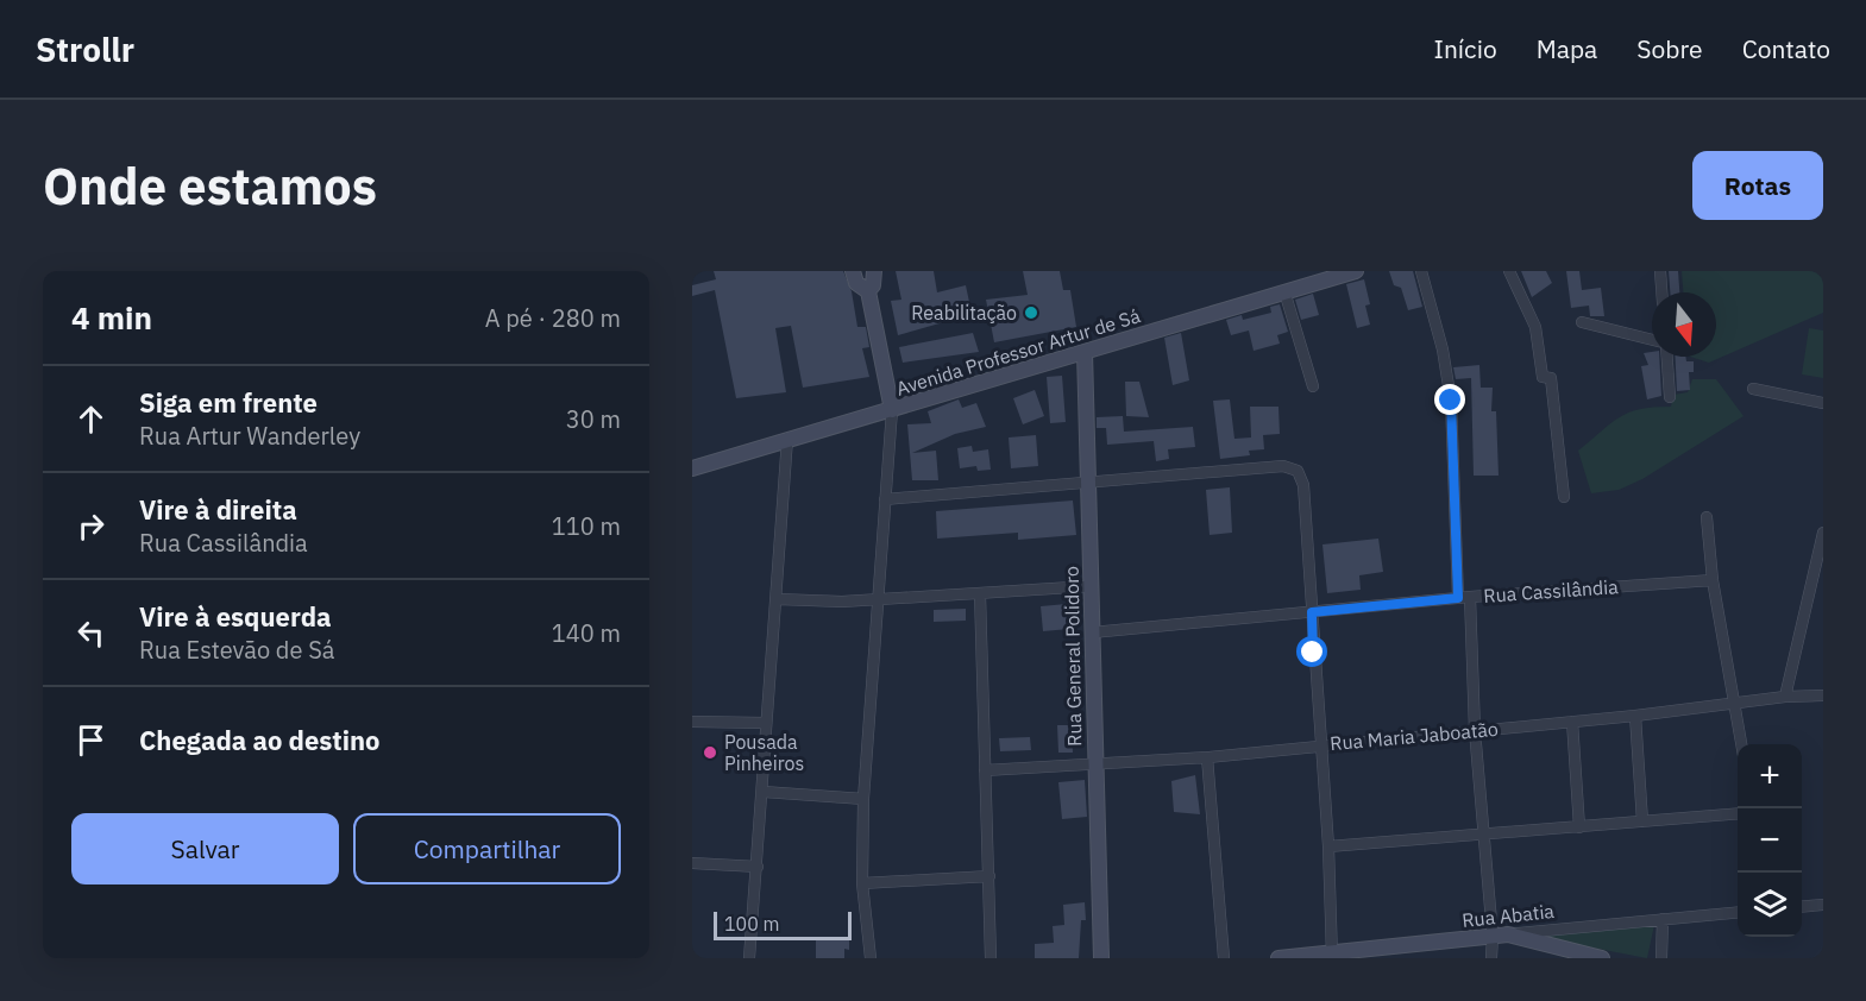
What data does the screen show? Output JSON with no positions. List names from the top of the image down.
{
  "streets": {
    "street": [
      "Avenida Professor Artur de Sá",
      "Rua Cassilândia",
      "Rua General Polidoro",
      "Rua Maria Jaboatão",
      "Rua Abatia"
    ]
  },
  "crossings": [
    ["Avenida Professor Artur de Sá", "Rua General Polidoro"],
    ["Rua Cassilândia", "Rua General Polidoro"],
    ["Rua General Polidoro", "Rua Maria Jaboatão"]
  ],
  "places": ["Reabilitação", "Pousada Pinheiros"],
  "scale_bar": "100 m",
  "north": "bottom",
  "page": {
    "header": "Strollr",
    "nav": [
      "Início",
      "Mapa",
      "Sobre",
      "Contato"
    ],
    "buttons": [
      "Rotas",
      ["Salvar", "Compartilhar"]
    ],
    "title": "Onde estamos",
    "heading": ["4 min", "A pé · 280 m"],
    "list": [
      ["Siga em frente", "Rua Artur Wanderley", "30 m"],
      ["Vire à direita", "Rua Cassilândia", "110 m"],
      ["Vire à esquerda", "Rua Estevão de Sá", "140 m"],
      "Chegada ao destino"
    ],
    "map_buttons": ["+", "−"],
    "scale": "100 m"
  }
}
